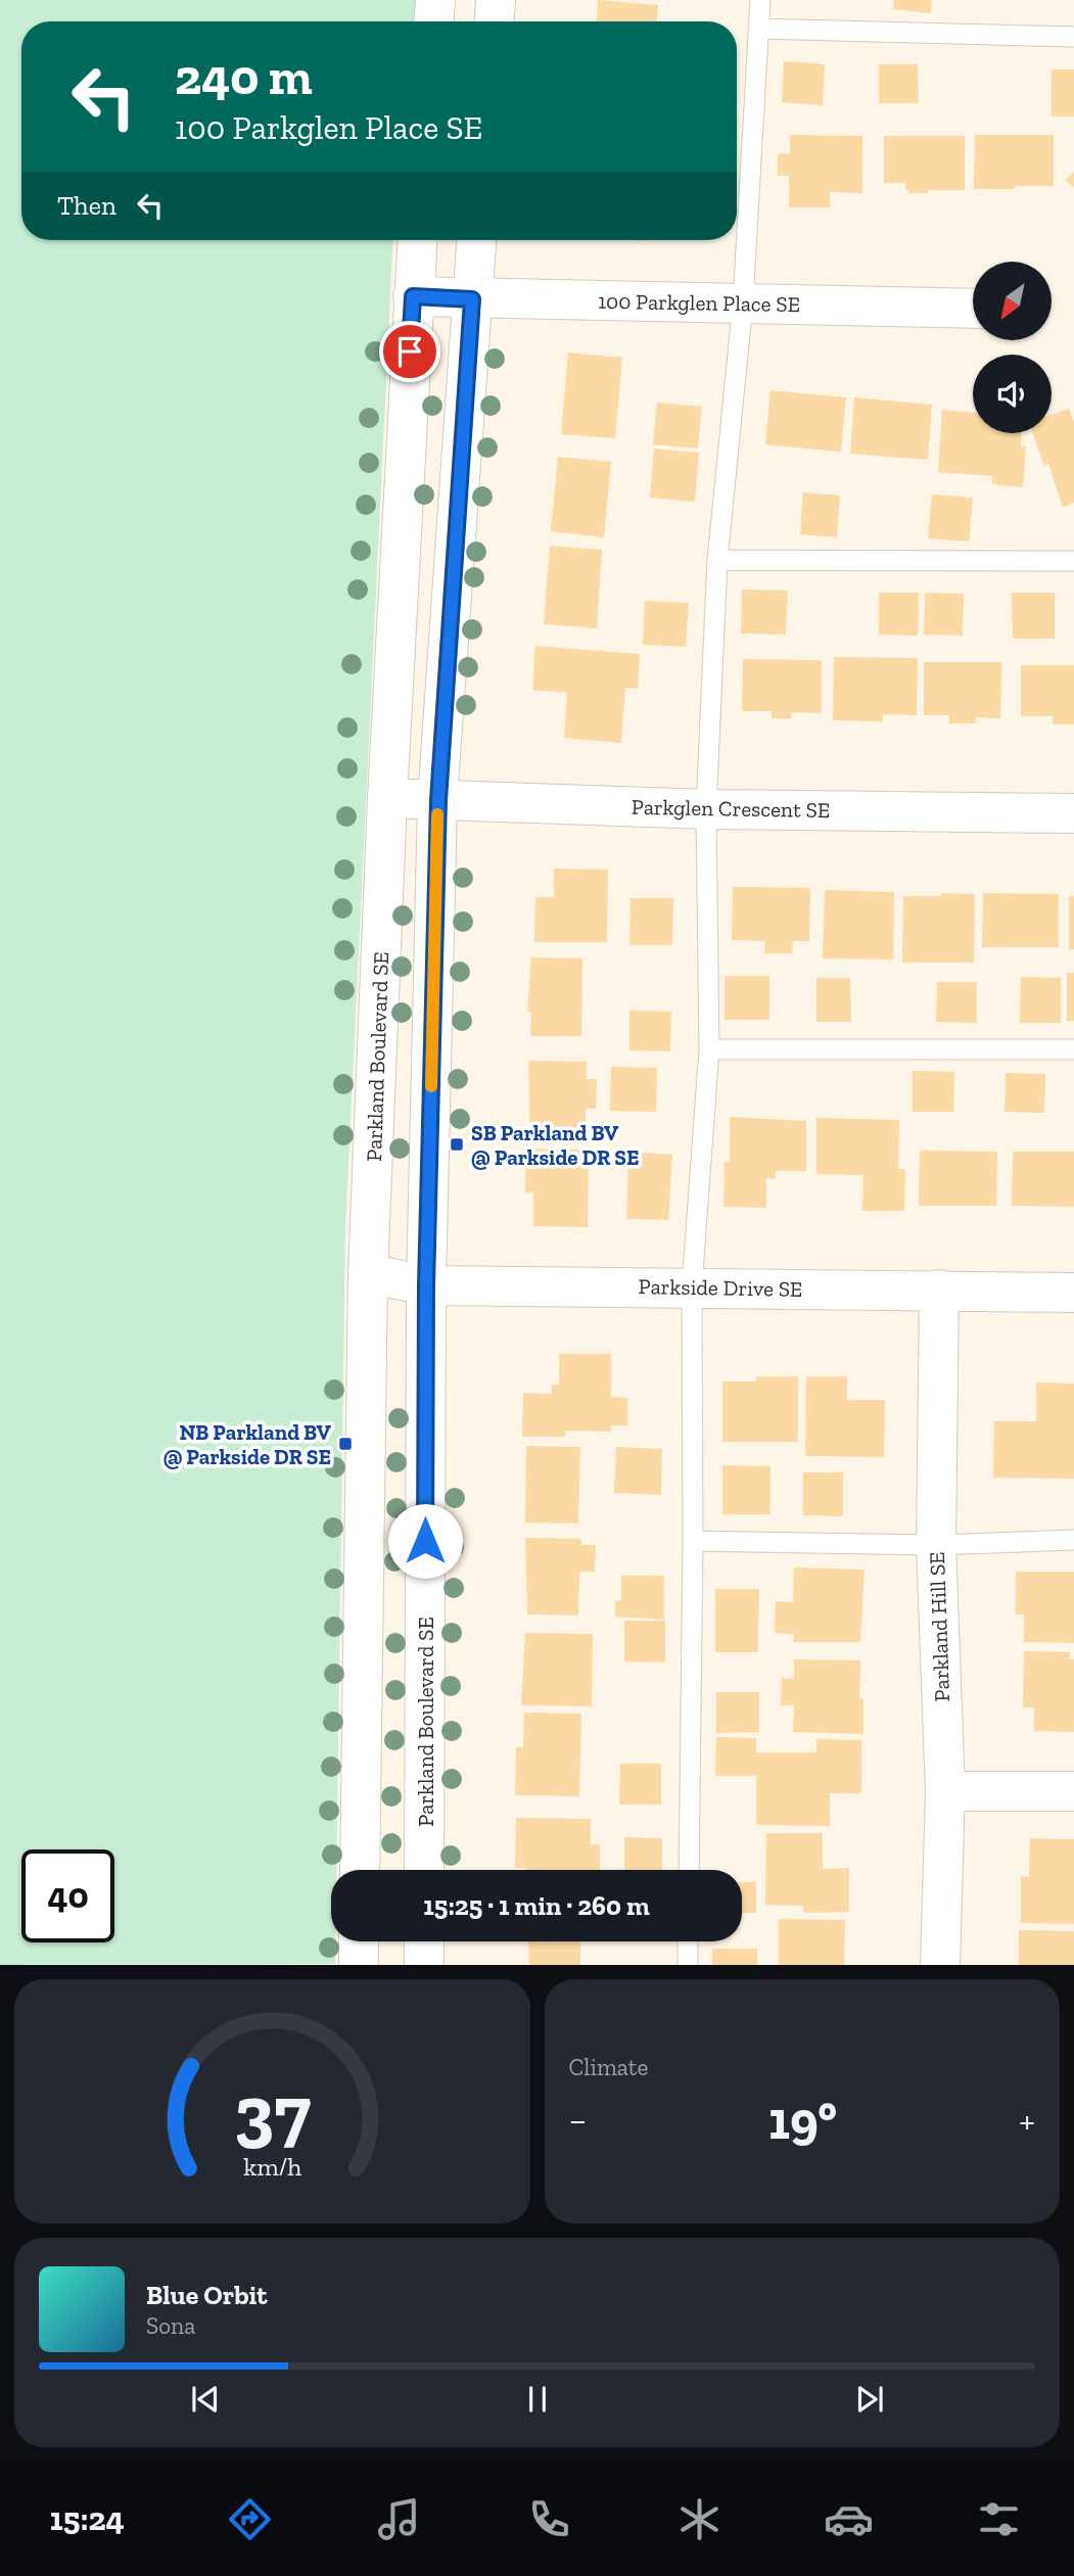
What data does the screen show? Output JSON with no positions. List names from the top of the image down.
{
  "streets": {
    "street": [
      "100 Parkglen Place SE",
      "Parkglen Crescent SE",
      "Parkland Boulevard SE",
      "Parkside Drive SE",
      "Parkland Hill SE"
    ]
  },
  "crossings": [
    ["100 Parkglen Place SE", "Parkland Boulevard SE"],
    ["Parkglen Crescent SE", "Parkland Boulevard SE"],
    ["Parkland Boulevard SE", "Parkside Drive SE"],
    ["Parkside Drive SE", "Parkland Hill SE"]
  ],
  "places": {
    "transit": ["SB Parkland BV @ Parkside DR SE", "NB Parkland BV @ Parkside DR SE"]
  },
  "north": "bottom left",
  "page": {
    "turn": ["240 m", "100 Parkglen Place SE"],
    "then": "Then",
    "limit": "40",
    "trip": "15:25 · 1 min · 260 m",
    "tile": "Climate",
    "heat": ["−", "19°", "+"],
    "song": ["Blue Orbit", "Sona"],
    "tabs": "15:24",
    "gauge": ["37", "km/h"]
  }
}
